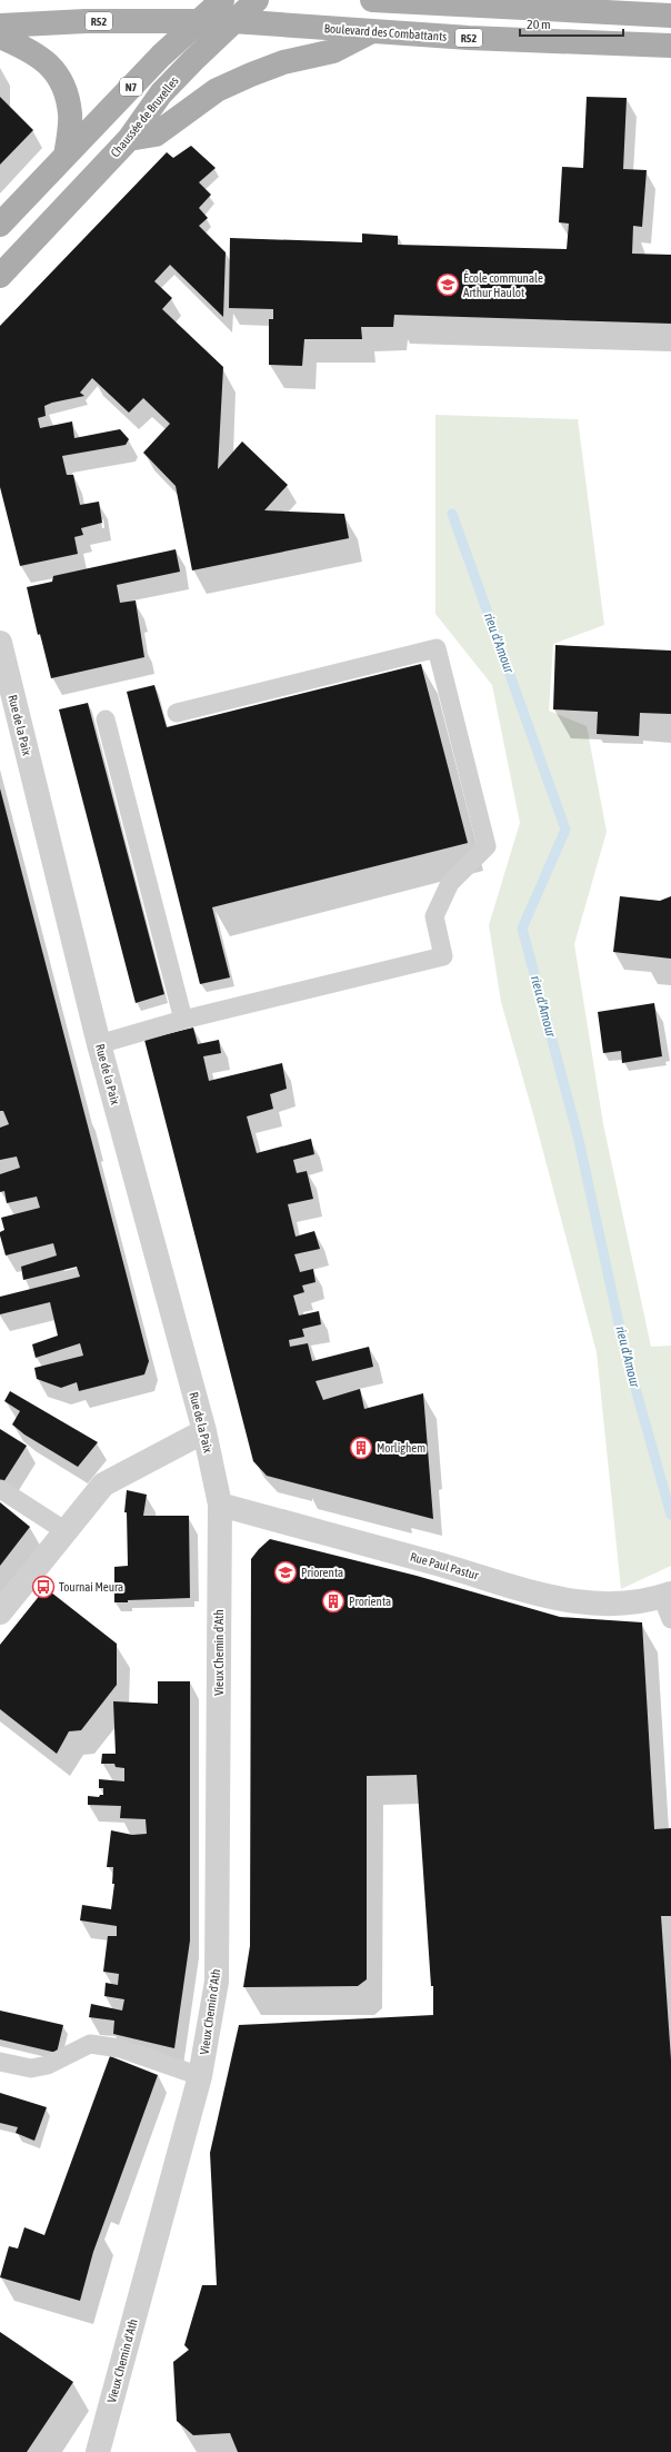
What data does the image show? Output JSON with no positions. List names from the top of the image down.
{
  "streets": {
    "main road": [
      "R52",
      "Boulevard des Combattants",
      "N7",
      "Chaussée de Bruxelles"
    ],
    "street": ["Rue de la Paix", "Rue Paul Pastur", "Vieux Chemin d'Ath"]
  },
  "crossings": [
    ["R52", "Boulevard des Combattants"],
    ["R52", "N7"],
    ["R52", "Chaussée de Bruxelles"],
    ["Boulevard des Combattants", "Chaussée de Bruxelles"],
    ["Rue de la Paix", "Rue Paul Pastur"],
    ["Rue de la Paix", "Vieux Chemin d'Ath"],
    ["Rue Paul Pastur", "Vieux Chemin d'Ath"]
  ],
  "water": ["rieu d'Amour"],
  "places": {
    "school or university": ["École communale Arthur Haulot", "Priorenta"],
    "building": ["Morlighem", "Prorienta"],
    "bus stop": ["Tournai Meura"]
  },
  "scale_bar": "20 m"
}
